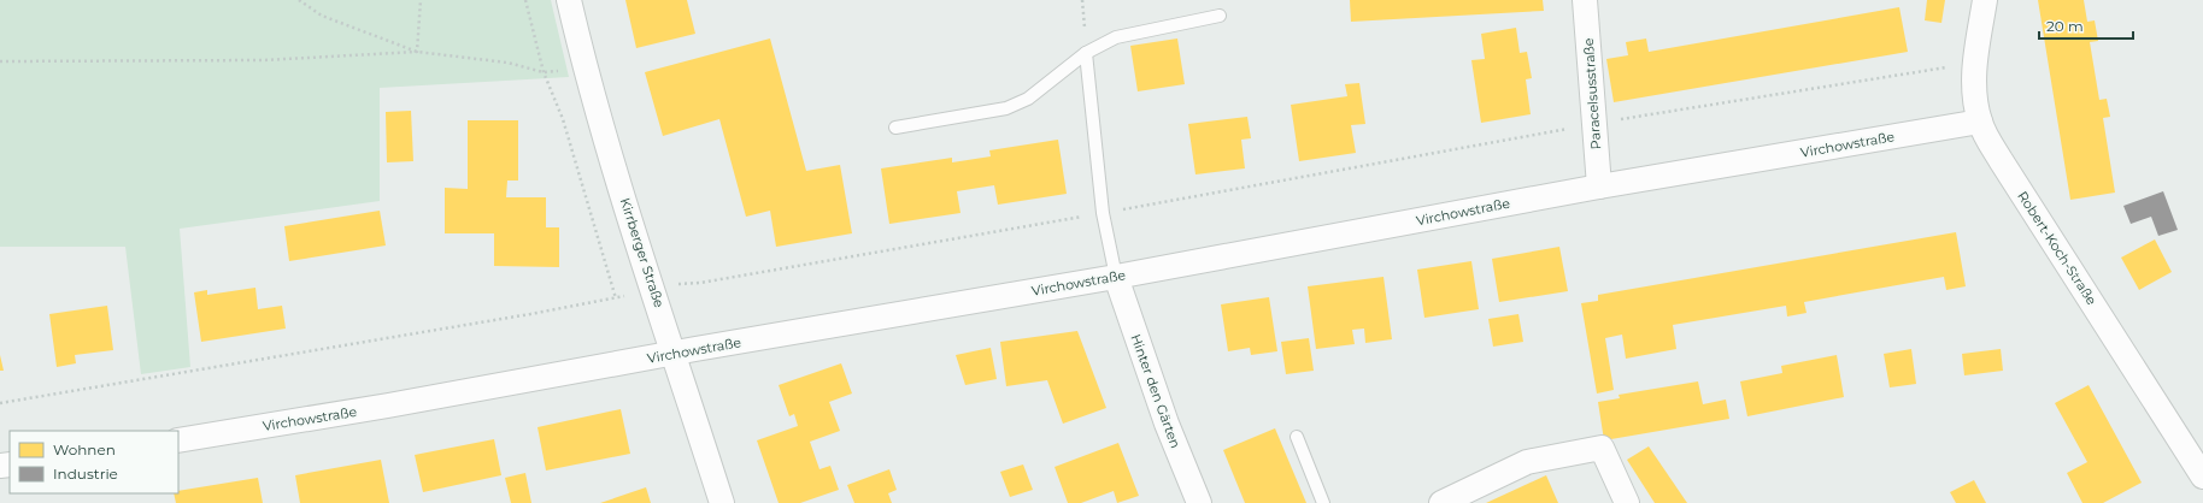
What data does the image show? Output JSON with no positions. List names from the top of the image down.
{
  "streets": {
    "street": [
      "Paracelsusstraße",
      "Virchowstraße",
      "Robert-Koch-Straße",
      "Kirrberger Straße",
      "Hinter den Gärten"
    ]
  },
  "crossings": [
    ["Paracelsusstraße", "Virchowstraße"],
    ["Virchowstraße", "Robert-Koch-Straße"],
    ["Virchowstraße", "Kirrberger Straße"],
    ["Virchowstraße", "Hinter den Gärten"]
  ],
  "legend": ["Wohnen", "Industrie"],
  "scale_bar": "20 m"
}
